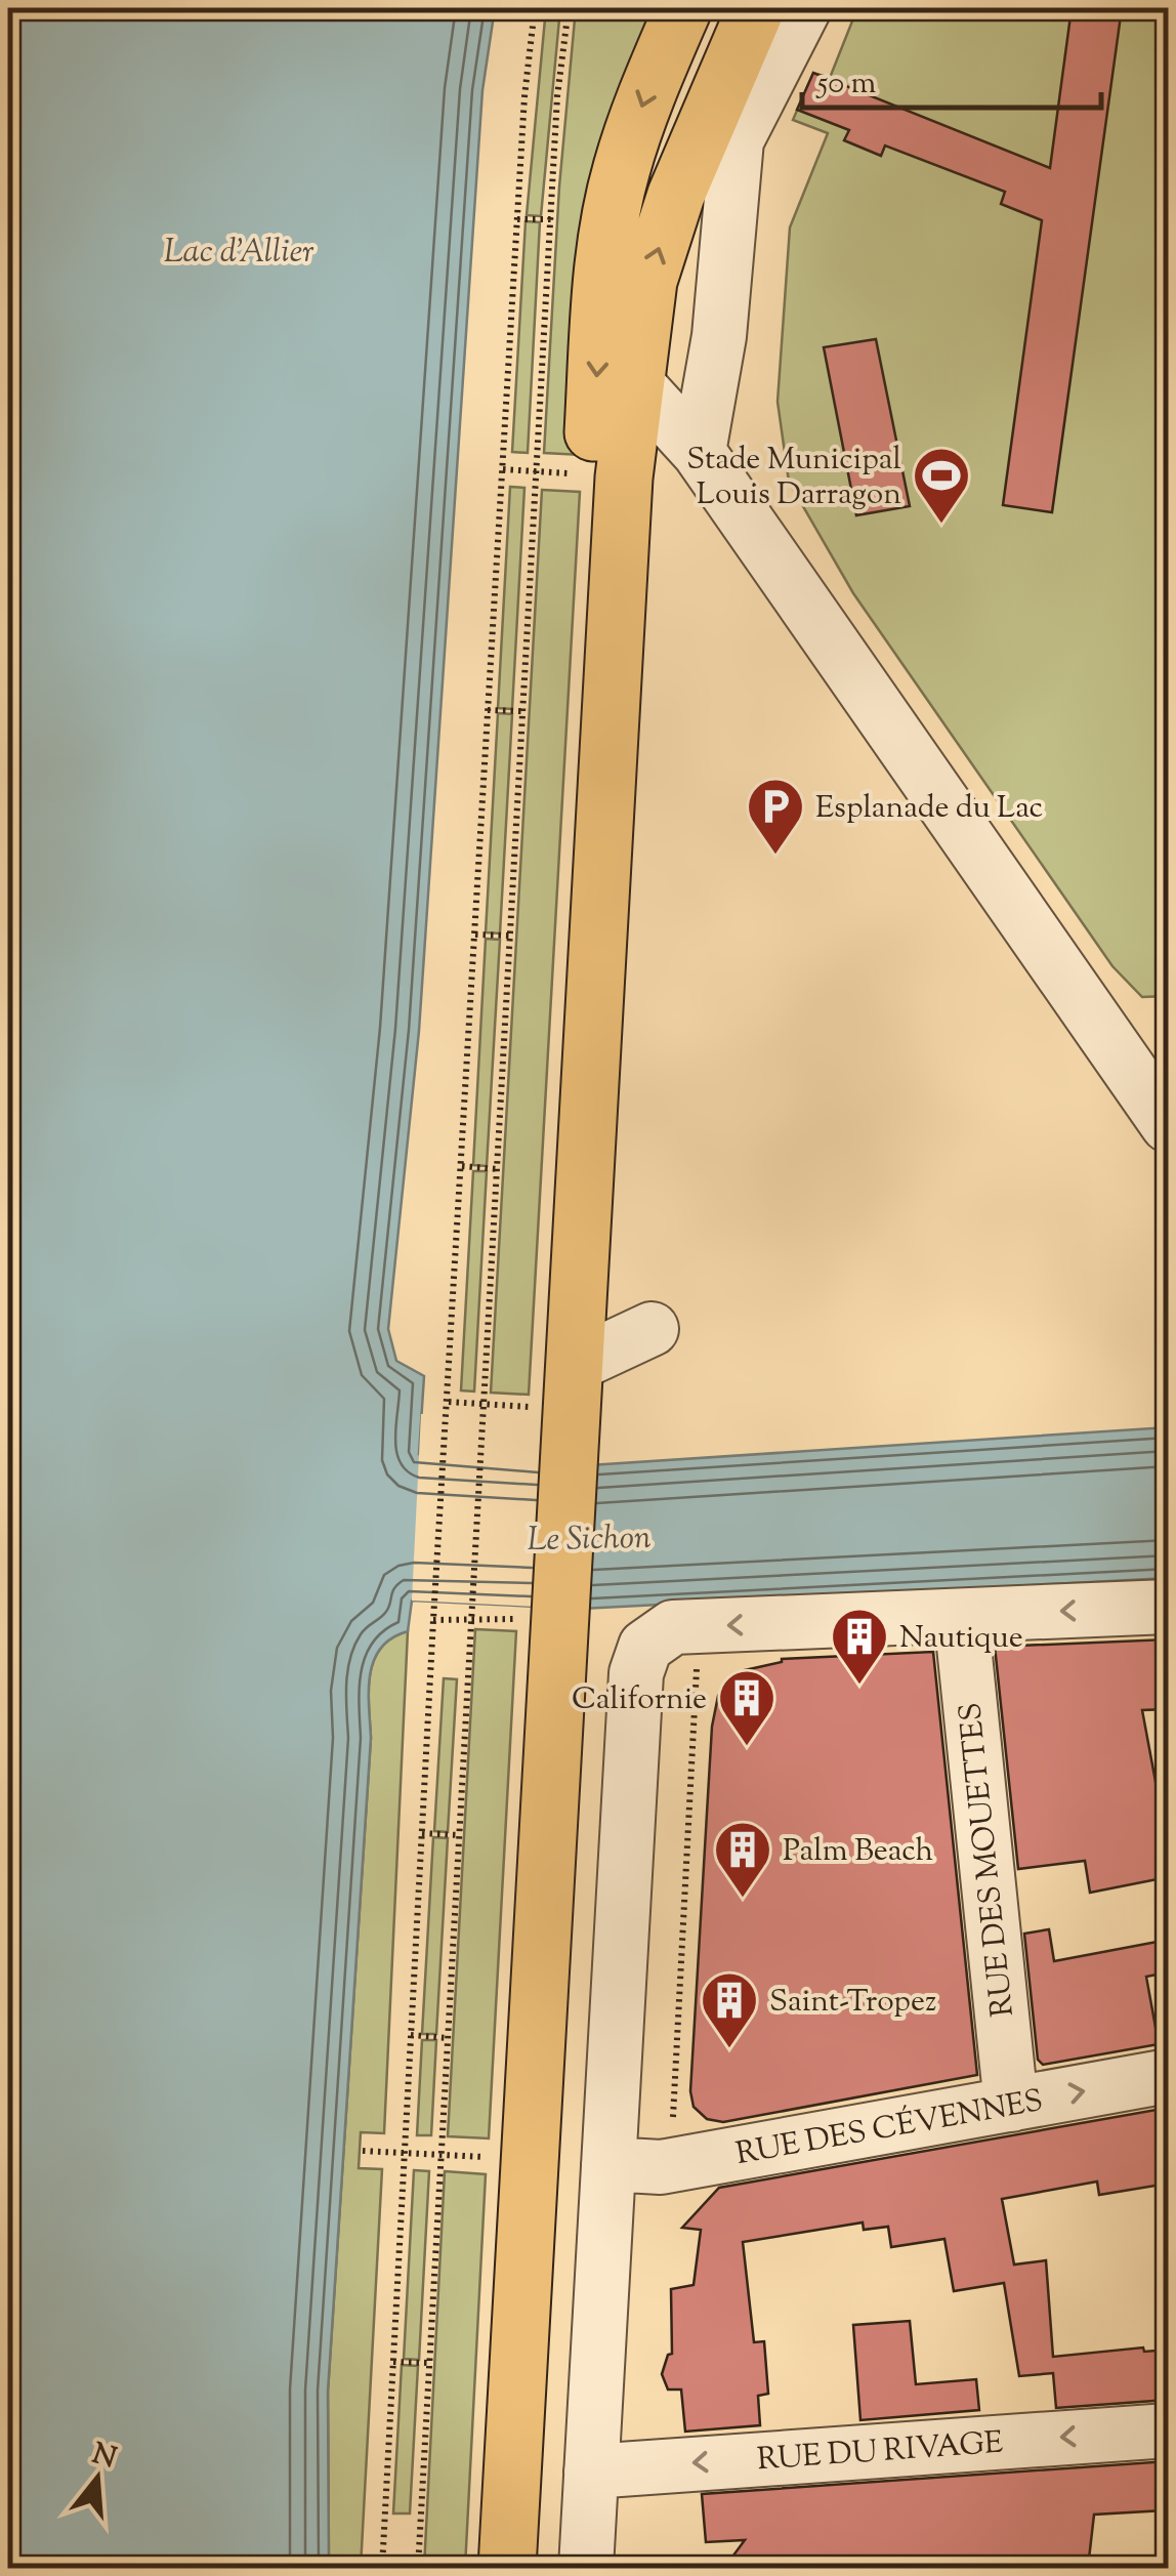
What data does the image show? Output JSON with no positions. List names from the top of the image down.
{
  "streets": {
    "street": ["RUE DES MOUETTES", "RUE DES CÉVENNES", "RUE DU RIVAGE"]
  },
  "crossings": [
    ["RUE DES MOUETTES", "RUE DES CÉVENNES"]
  ],
  "one_way": ["RUE DU RIVAGE"],
  "water": ["Lac d'Allier", "Le Sichon"],
  "places": {
    "sports": ["Stade Municipal Louis Darragon"],
    "parking": ["Esplanade du Lac"],
    "building": [
      "Nautique",
      "Californie",
      "Palm Beach",
      "Saint-Tropez"
    ]
  },
  "scale_bar": "50 m",
  "north": "top"
}
